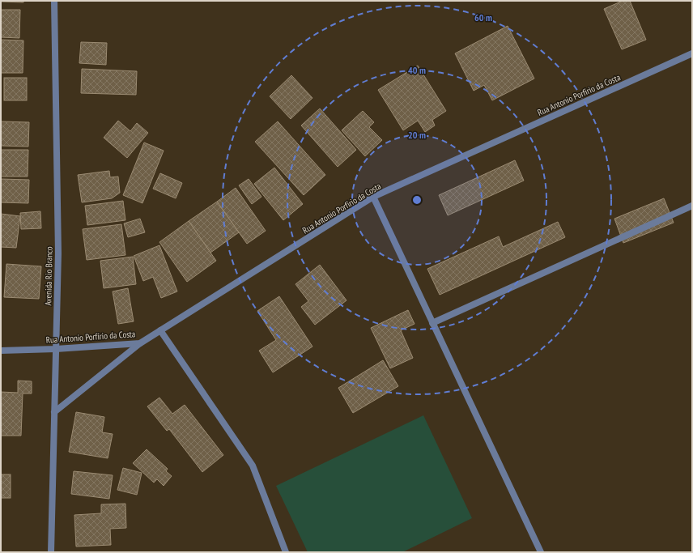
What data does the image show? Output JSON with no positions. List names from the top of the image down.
{
  "streets": {
    "street": ["Rua Antonio Porfírio da Costa", "Avenida Rio Branco"]
  },
  "crossings": [
    ["Rua Antonio Porfírio da Costa", "Avenida Rio Branco"]
  ],
  "rings": ["60 m", "40 m", "20 m"]
}
